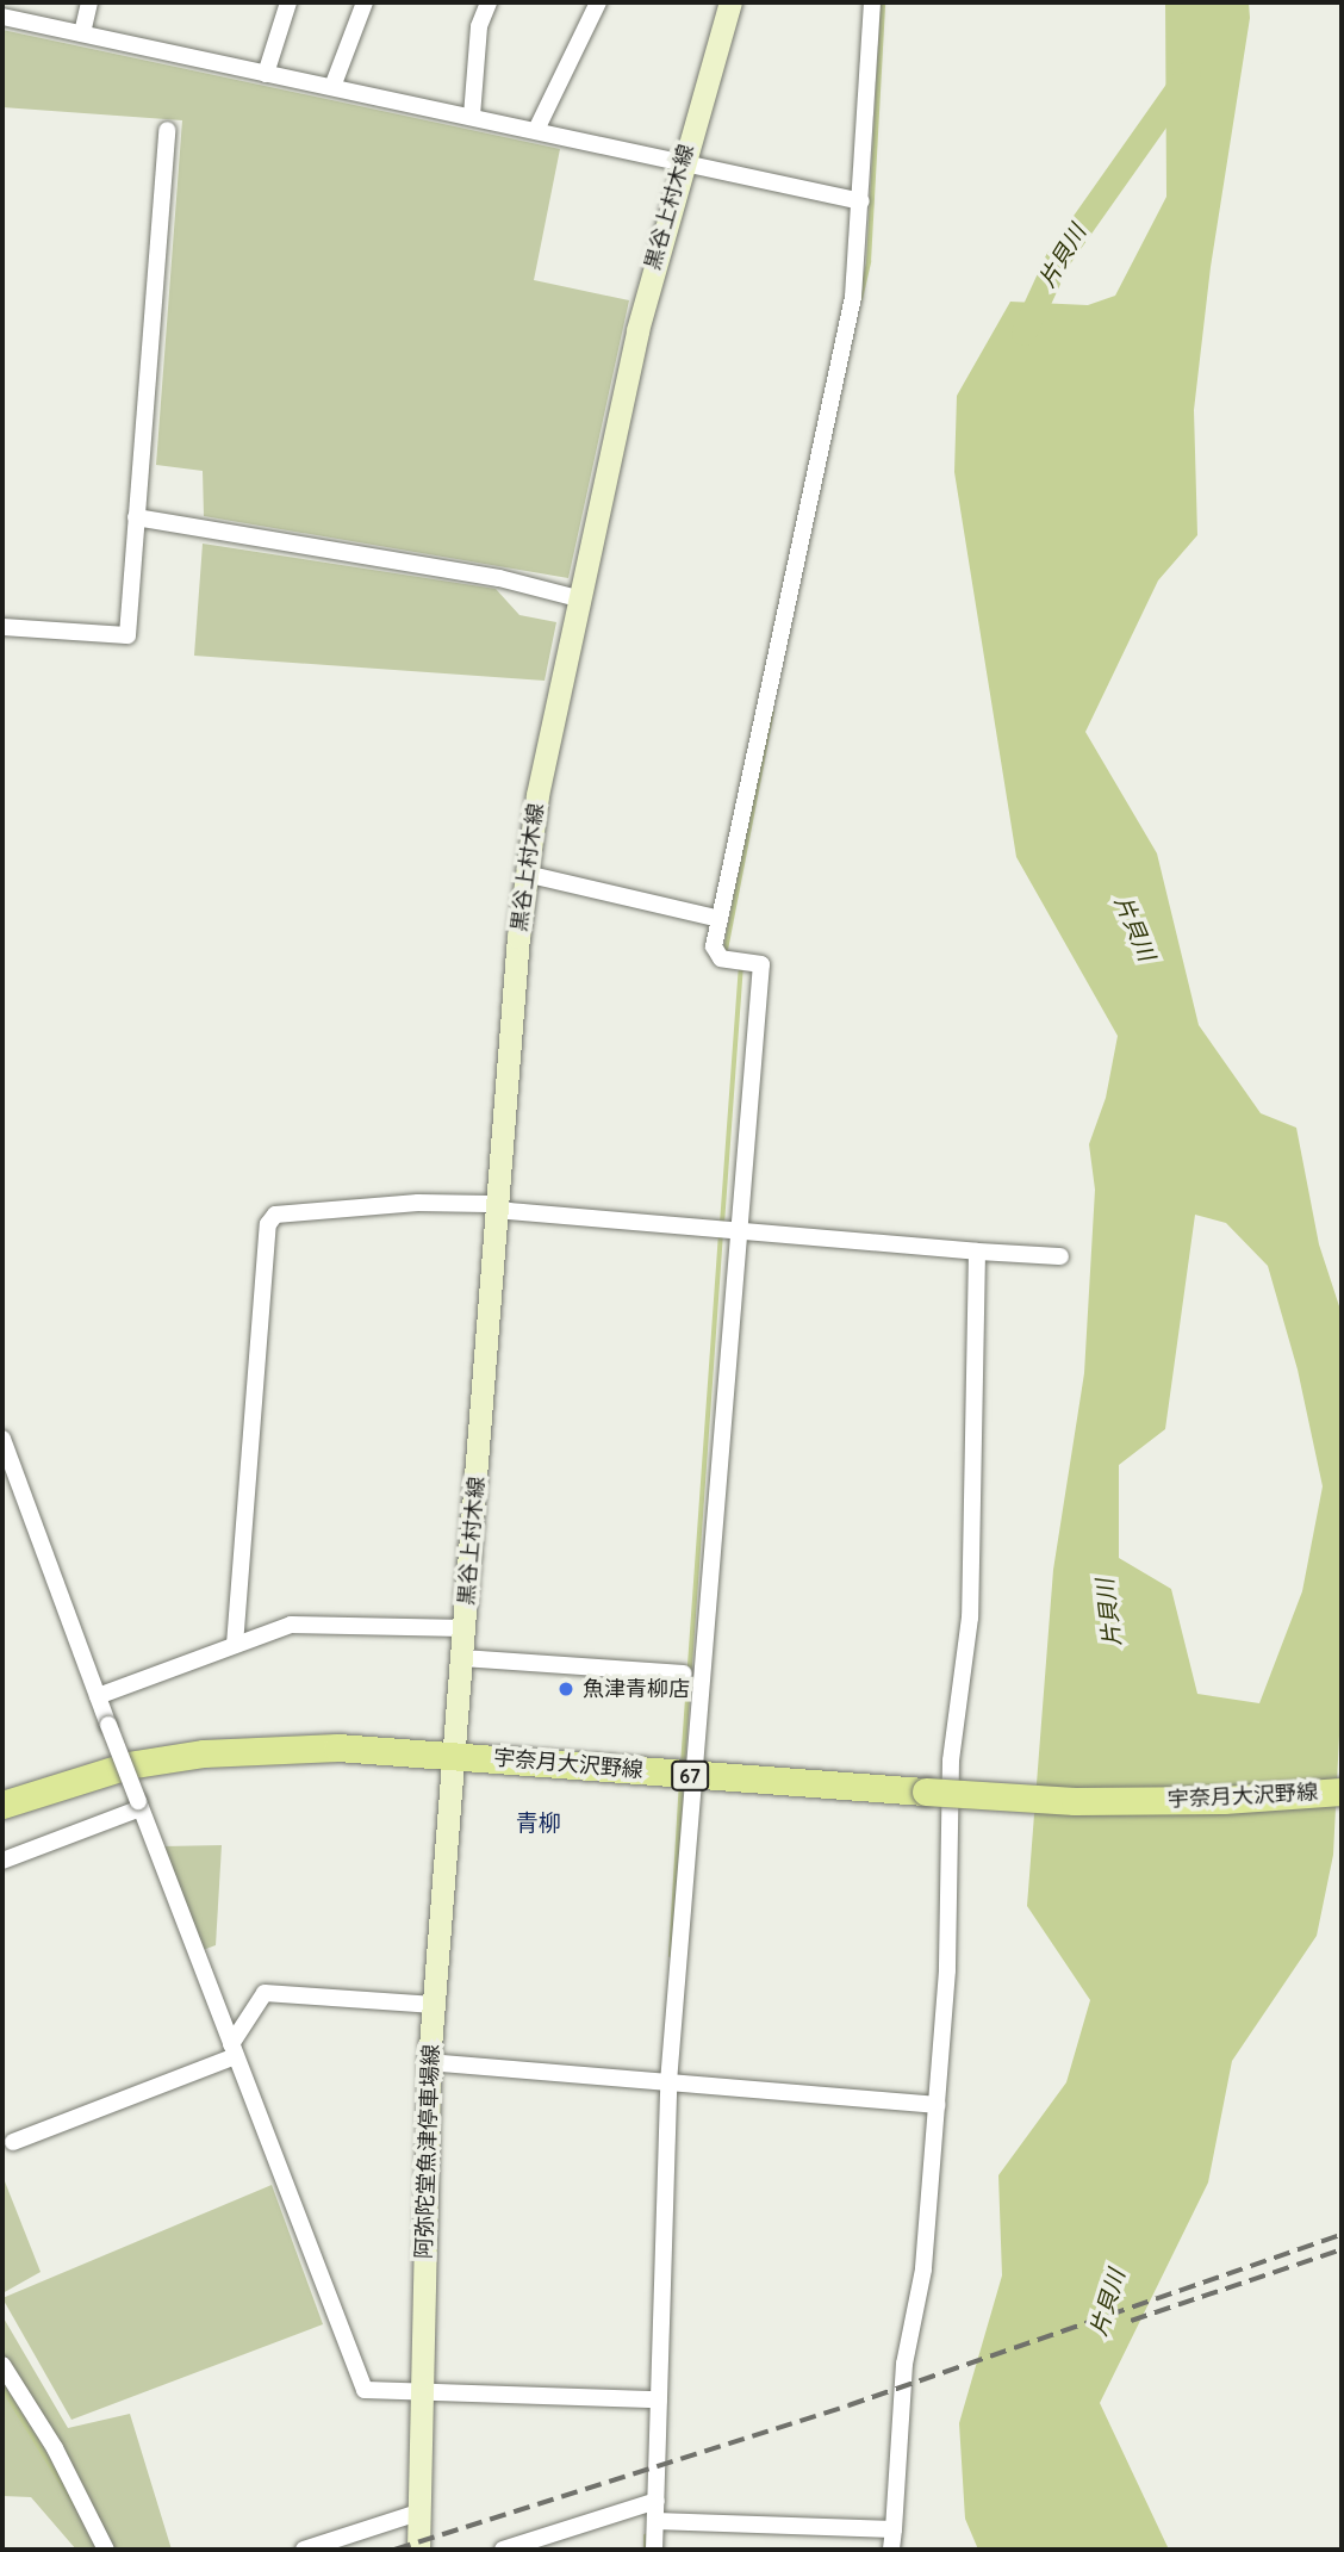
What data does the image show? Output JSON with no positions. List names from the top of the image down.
{
  "streets": {
    "main road": [
      "黒谷上村木線",
      "宇奈月大沢野線",
      "67",
      "阿弥陀堂魚津停車場線"
    ]
  },
  "crossings": [
    ["黒谷上村木線", "宇奈月大沢野線"],
    ["黒谷上村木線", "阿弥陀堂魚津停車場線"],
    ["宇奈月大沢野線", "阿弥陀堂魚津停車場線"]
  ],
  "districts": ["青柳"],
  "water": ["片貝川"],
  "places": ["魚津青柳店"]
}
